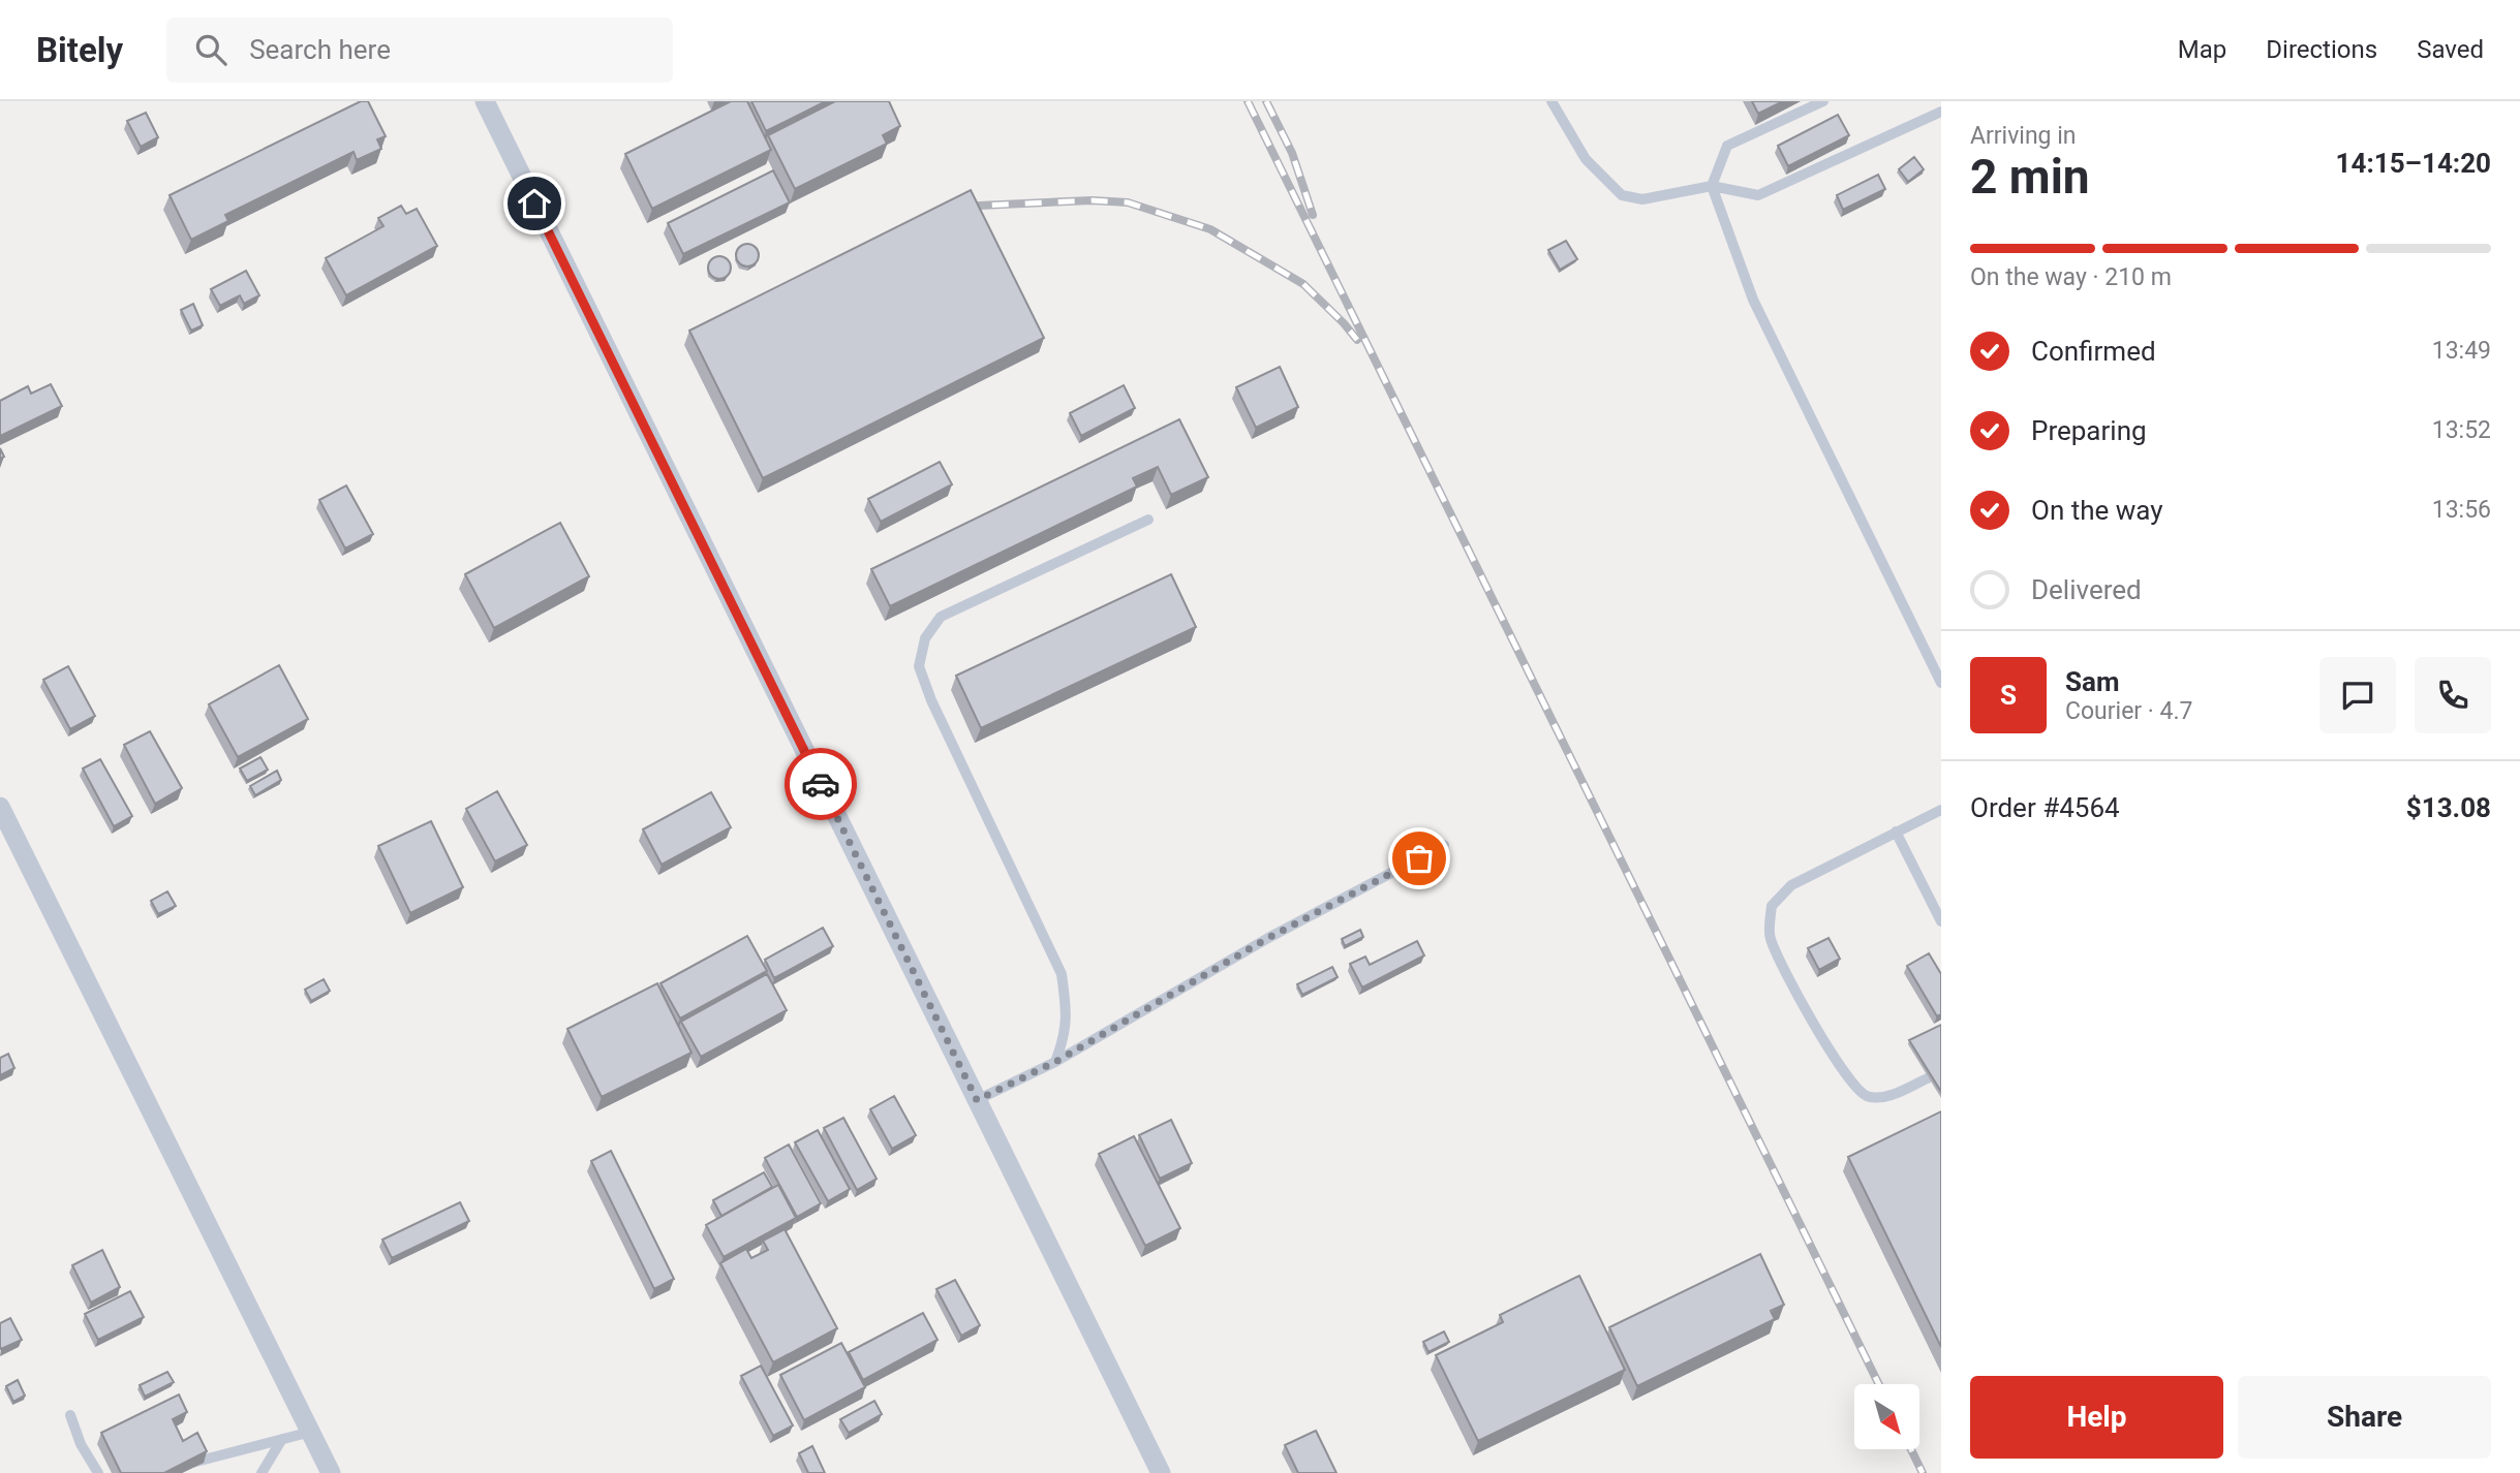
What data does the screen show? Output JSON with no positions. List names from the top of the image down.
{
  "north": "bottom right",
  "page": {
    "header": "Bitely",
    "search": "Search here",
    "nav": ["Map", "Directions", "Saved"],
    "heading": ["2 min", "Arriving in", "14:15–14:20"],
    "panel": [
      "Sam",
      "Courier · 4.7",
      "Order #4564",
      "$13.08"
    ],
    "bar": "On the way · 210 m",
    "list": [
      ["Confirmed", "13:49"],
      ["Preparing", "13:52"],
      ["On the way", "13:56"],
      "Delivered"
    ],
    "round": "S",
    "buttons": ["Help", "Share"]
  }
}
